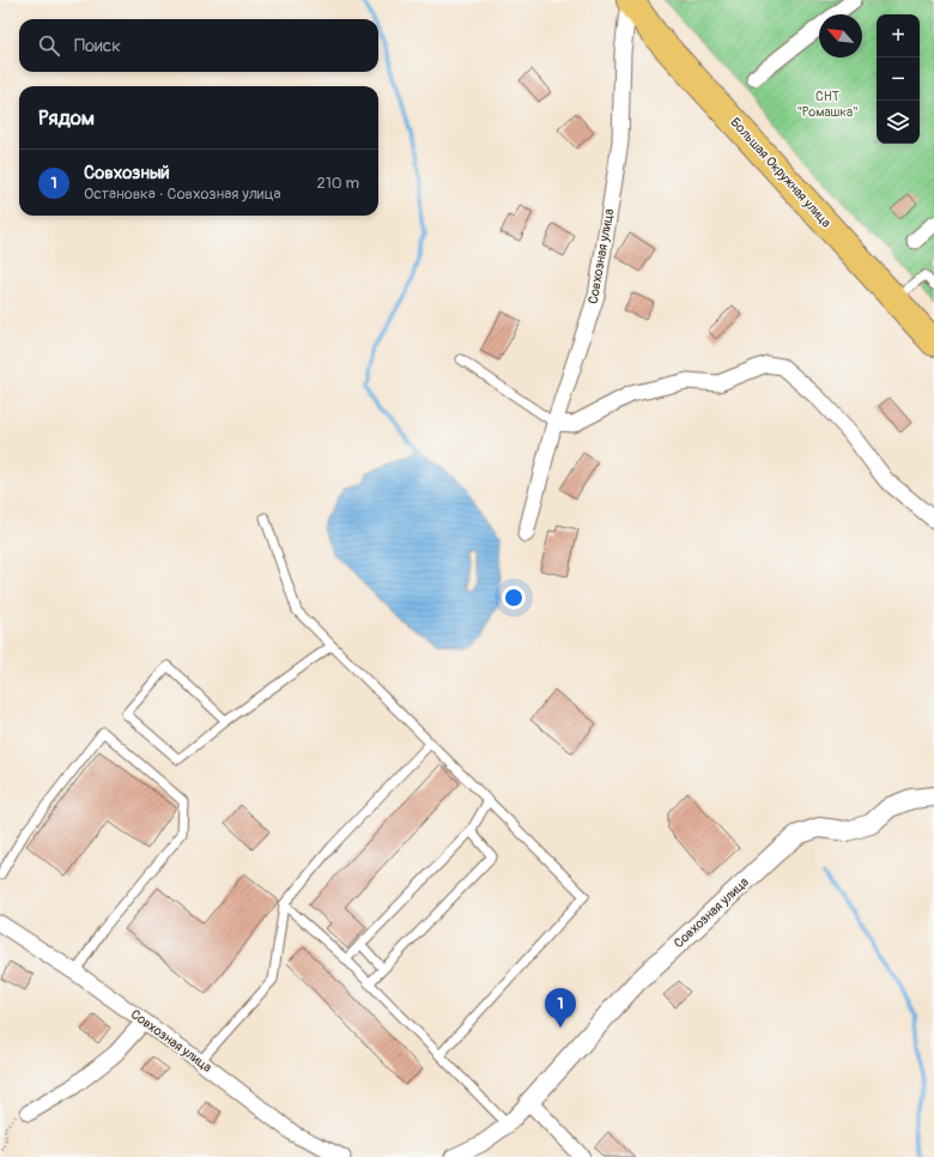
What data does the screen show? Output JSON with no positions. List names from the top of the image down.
{
  "streets": {
    "highway": ["Большая Окружная улица"],
    "street": ["Совхозная улица"]
  },
  "crossings": [
    ["Большая Окружная улица", "Совхозная улица"]
  ],
  "parks": ["СНТ \"Ромашка\""],
  "north": "top left",
  "page": {
    "map_buttons": ["+", "−"],
    "search": "Поиск",
    "heading": "Рядом",
    "list": [
      {
        "mark": "1",
        "name": "Совхозный",
        "note": "Остановка · Совхозная улица",
        "value": "210 m"
      }
    ],
    "pins": "1"
  }
}
